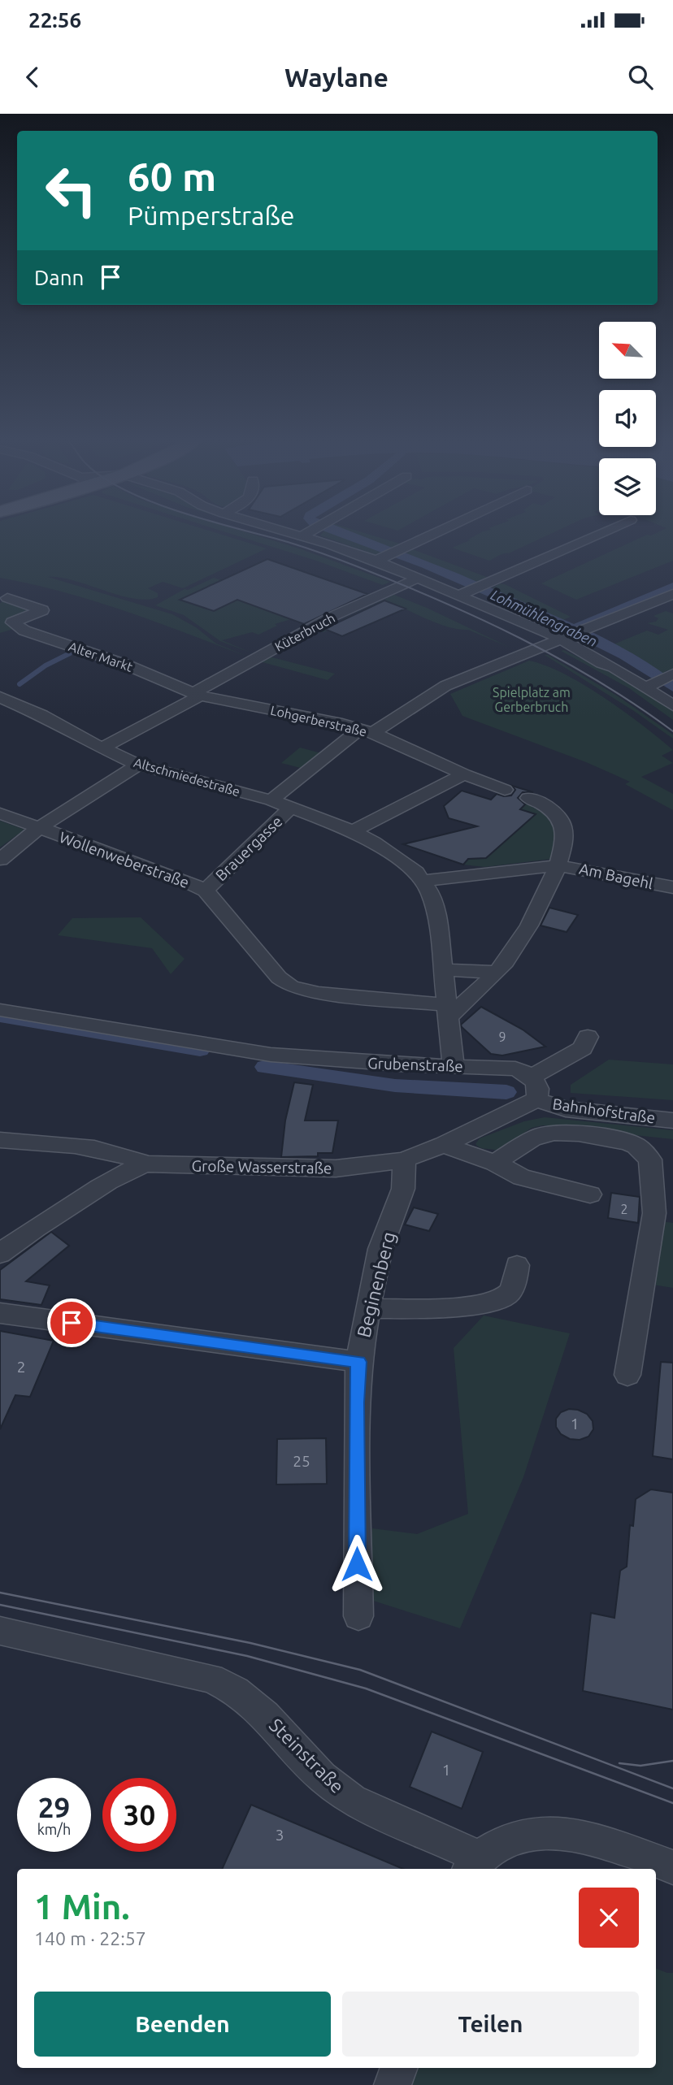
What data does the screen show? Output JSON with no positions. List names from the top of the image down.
{
  "streets": {
    "street": [
      "Küterbruch",
      "Alter Markt",
      "Lohgerberstraße",
      "Altschmiedestraße",
      "Brauergasse",
      "Wollenweberstraße",
      "Am Bagehl",
      "Grubenstraße",
      "Bahnhofstraße",
      "Große Wasserstraße",
      "Beginenberg",
      "Steinstraße"
    ]
  },
  "crossings": [
    ["Küterbruch", "Alter Markt"],
    ["Küterbruch", "Lohgerberstraße"],
    ["Küterbruch", "Altschmiedestraße"],
    ["Alter Markt", "Lohgerberstraße"],
    ["Altschmiedestraße", "Brauergasse"],
    ["Altschmiedestraße", "Am Bagehl"],
    ["Brauergasse", "Wollenweberstraße"],
    ["Bahnhofstraße", "Große Wasserstraße"],
    ["Große Wasserstraße", "Beginenberg"]
  ],
  "water": ["Lohmühlengraben"],
  "parks": ["Spielplatz am Gerberbruch"],
  "house_numbers": [
    "9",
    "2",
    "2",
    "1",
    "25",
    "1",
    "3"
  ],
  "north": "top left",
  "page": {
    "status": "22:56",
    "header": "Waylane",
    "turn": ["60 m", "Pümperstraße"],
    "then": "Dann",
    "speed": "29 km/h",
    "limit": "30",
    "heading": ["1 Min.", "140 m · 22:57"],
    "buttons": ["Beenden", "Teilen"]
  }
}
